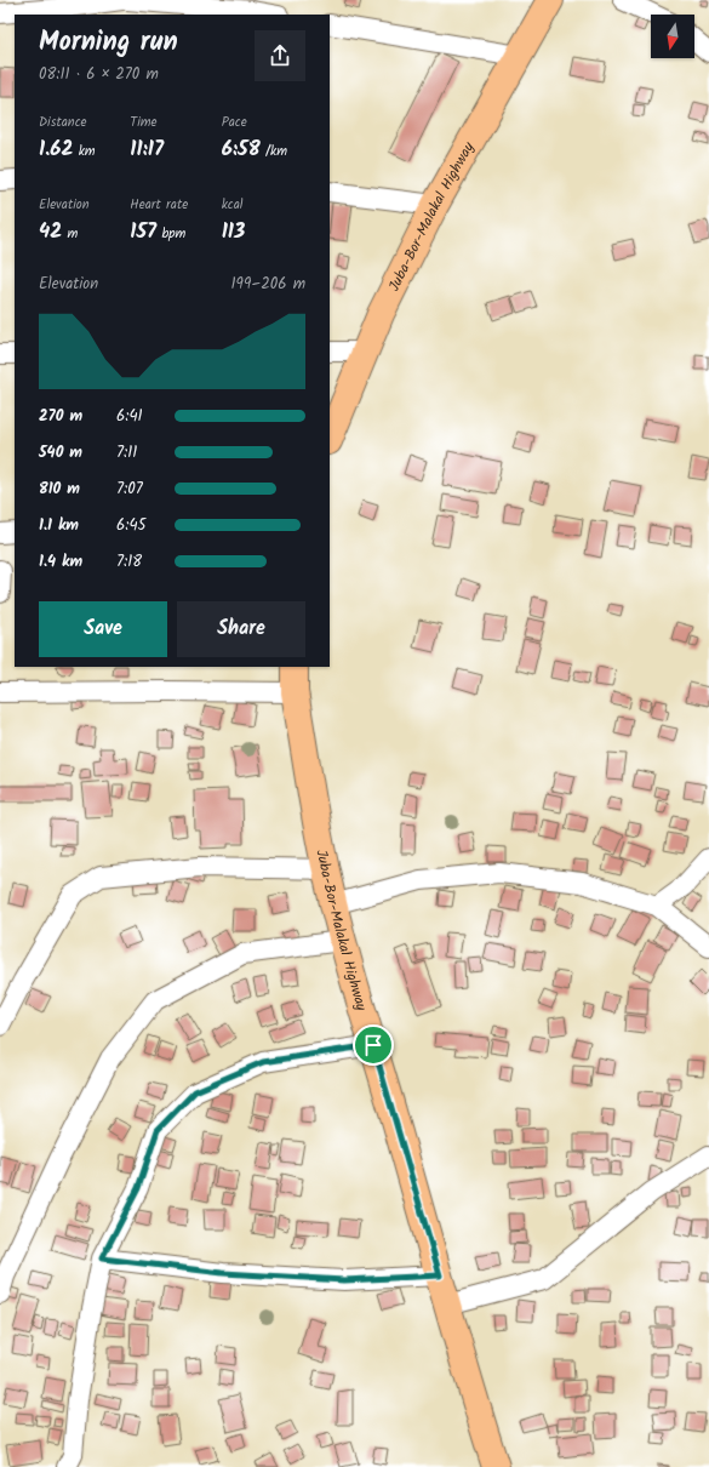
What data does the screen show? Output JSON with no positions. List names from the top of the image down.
{
  "streets": {
    "main road": ["Juba-Bor-Malakal Highway"]
  },
  "north": "bottom",
  "page": {
    "heading": ["Morning run", "08:11 · 6 × 270 m"],
    "stats": [
      ["Distance", "1.62 km"],
      ["Time", "11:17"],
      ["Pace", "6:58 /km"],
      ["Elevation", "42 m"],
      ["Heart rate", "157 bpm"],
      ["kcal", "113"]
    ],
    "chart": ["Elevation", "199–206 m"],
    "list": [
      {
        "name": "270 m",
        "note": "6:41"
      },
      {
        "name": "540 m",
        "note": "7:11"
      },
      {
        "name": "810 m",
        "note": "7:07"
      },
      {
        "name": "1.1 km",
        "note": "6:45"
      },
      {
        "name": "1.4 km",
        "note": "7:18"
      }
    ],
    "buttons": ["Save", "Share"]
  }
}
